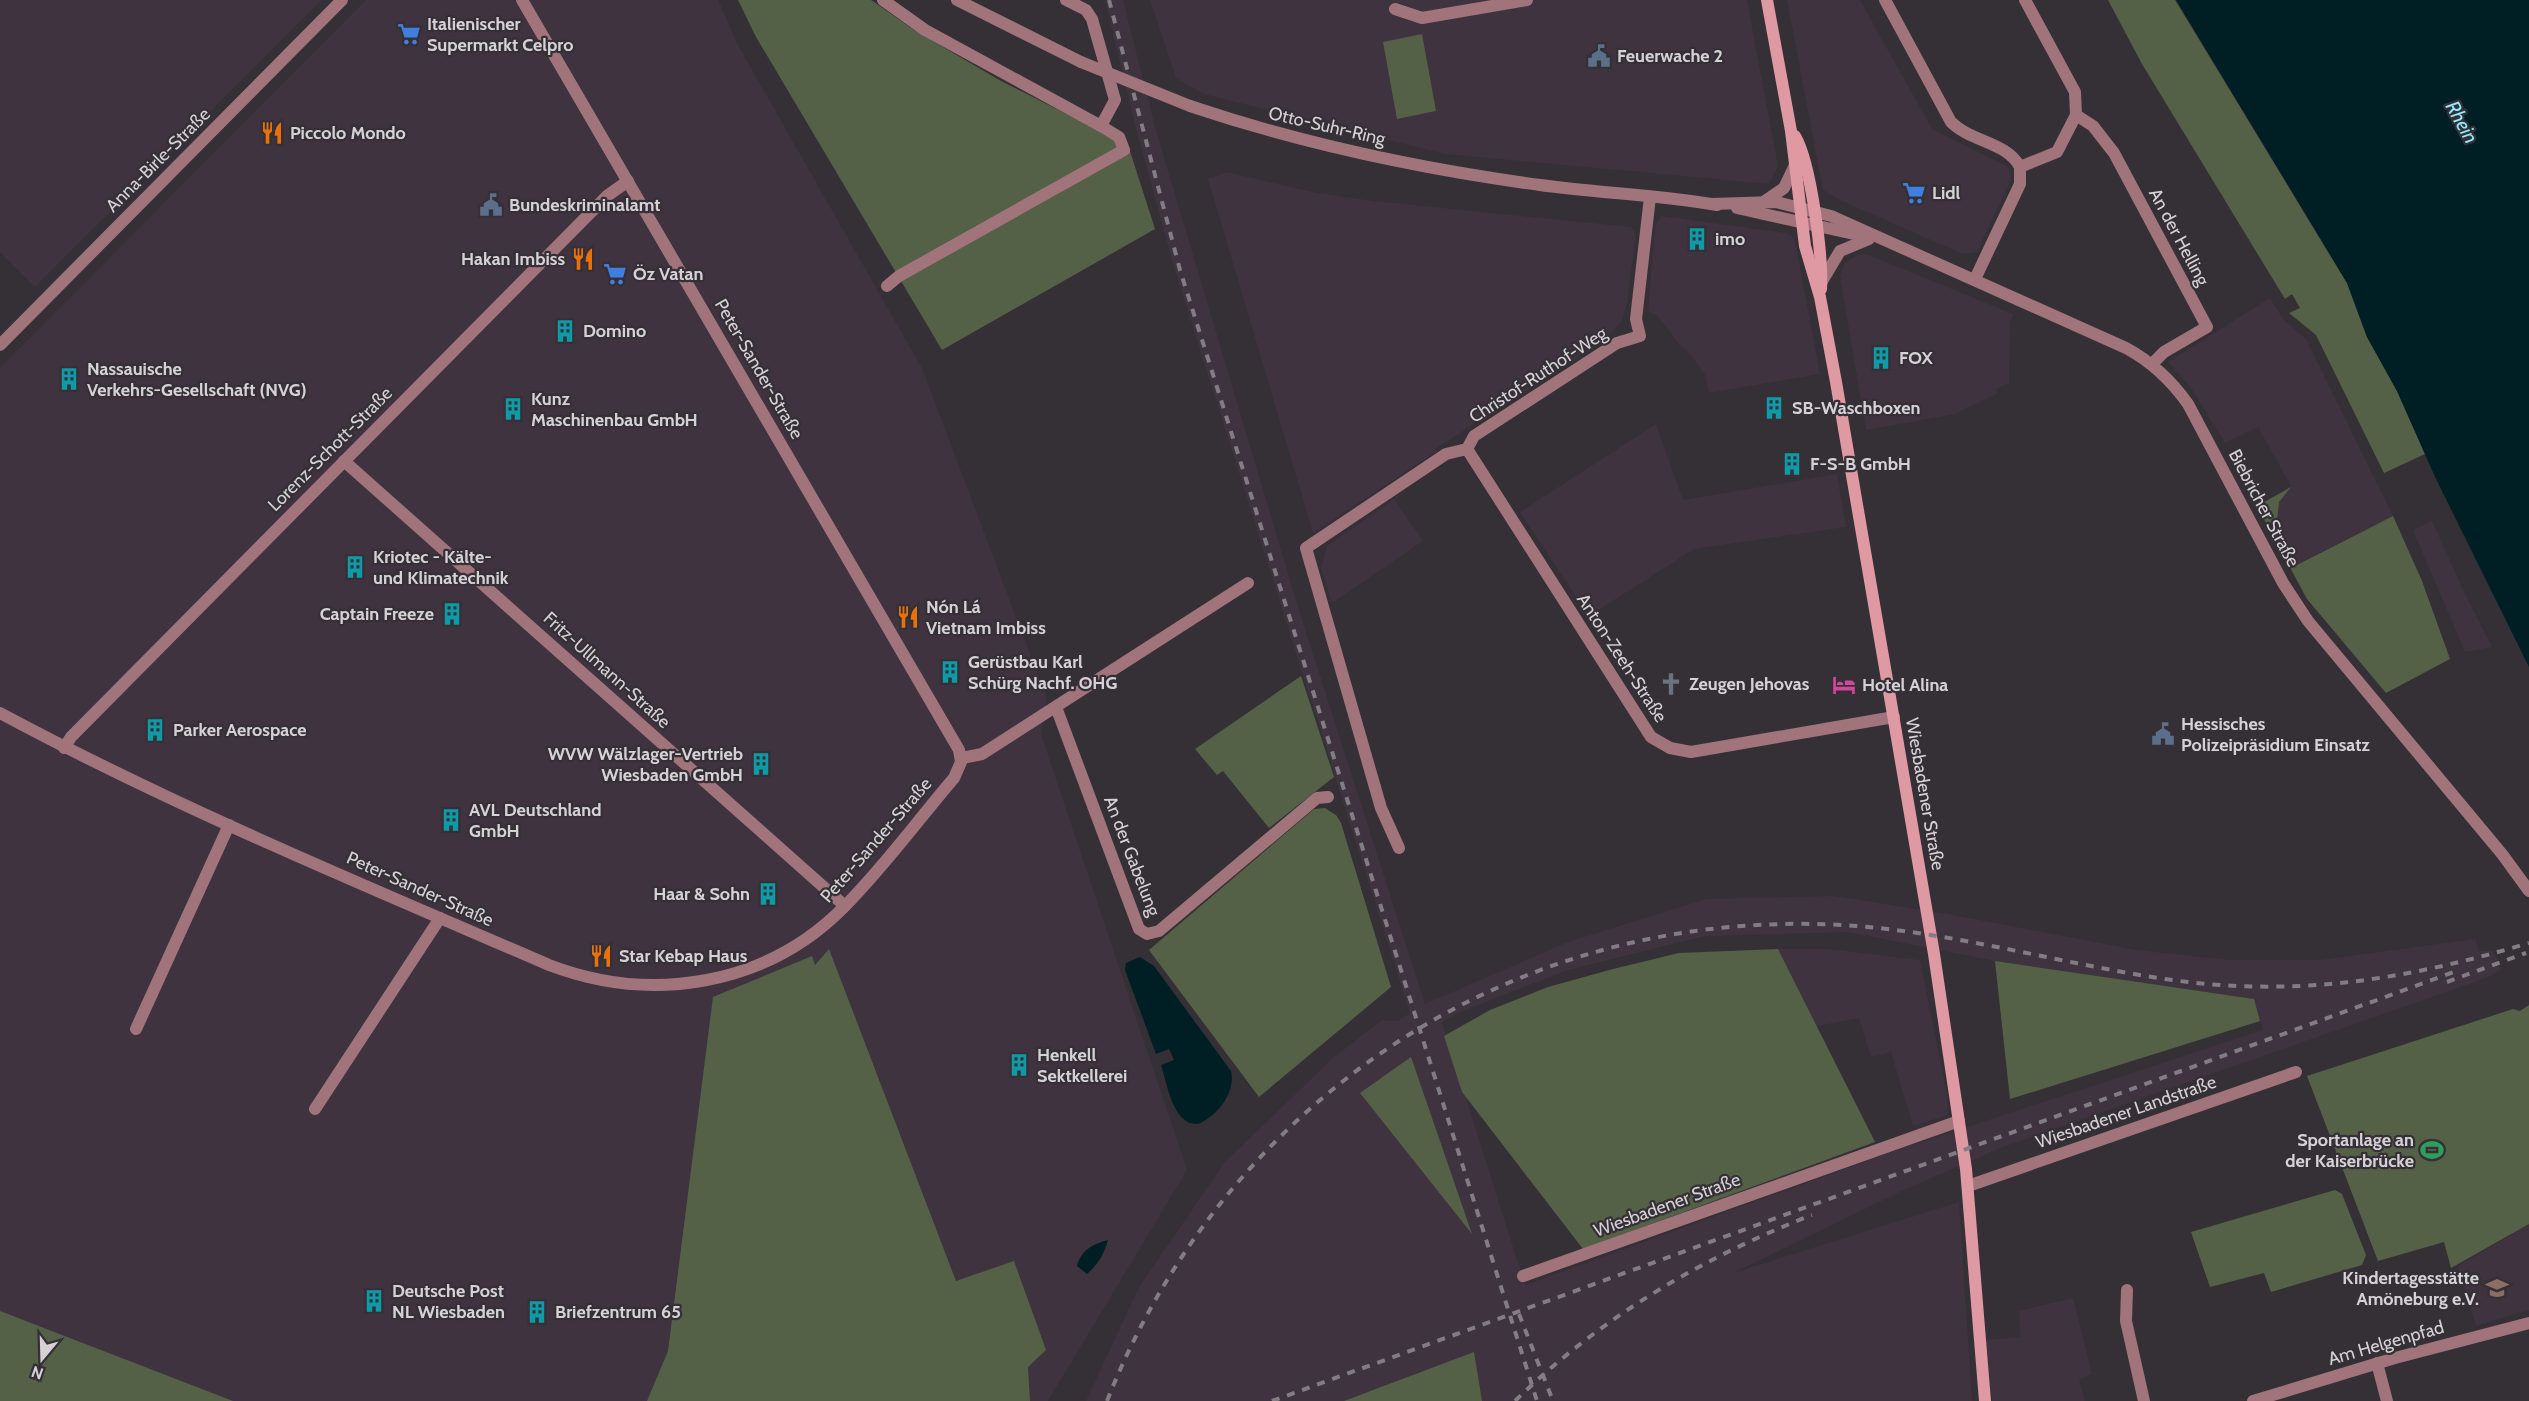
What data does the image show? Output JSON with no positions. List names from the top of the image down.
{
  "streets": {
    "main road": ["Wiesbadener Straße"],
    "street": [
      "Otto-Suhr-Ring",
      "Anna-Birle-Straße",
      "An der Helling",
      "Peter-Sander-Straße",
      "Christof-Ruthof-Weg",
      "Lorenz-Schott-Straße",
      "Biebricher Straße",
      "Anton-Zeeh-Straße",
      "Fritz-Ullmann-Straße",
      "An der Gabelung",
      "Wiesbadener Landstraße",
      "Am Helgenpfad"
    ]
  },
  "crossings": [
    ["Otto-Suhr-Ring", "Christof-Ruthof-Weg"],
    ["Otto-Suhr-Ring", "Biebricher Straße"],
    ["Otto-Suhr-Ring", "Wiesbadener Straße"],
    ["An der Helling", "Biebricher Straße"],
    ["Peter-Sander-Straße", "Lorenz-Schott-Straße"],
    ["Peter-Sander-Straße", "Fritz-Ullmann-Straße"],
    ["Christof-Ruthof-Weg", "Anton-Zeeh-Straße"],
    ["Lorenz-Schott-Straße", "Fritz-Ullmann-Straße"],
    ["Biebricher Straße", "Wiesbadener Straße"],
    ["Anton-Zeeh-Straße", "Wiesbadener Straße"],
    ["Wiesbadener Straße", "Wiesbadener Landstraße"]
  ],
  "water": ["Rhein"],
  "places": {
    "supermarket": ["Italienischer Supermarkt Celpro", "Lidl", "Öz Vatan"],
    "public building": ["Feuerwache 2", "Bundeskriminalamt", "Hessisches Polizeipräsidium Einsatz"],
    "restaurant": [
      "Piccolo Mondo",
      "Hakan Imbiss",
      "Nón Lá Vietnam Imbiss",
      "Star Kebap Haus"
    ],
    "building": [
      "imo",
      "Domino",
      "FOX",
      "Nassauische Verkehrs-Gesellschaft (NVG)",
      "SB-Waschboxen",
      "Kunz Maschinenbau GmbH",
      "F-S-B GmbH",
      "Kriotec - Kälte- und Klimatechnik",
      "Captain Freeze",
      "Gerüstbau Karl Schürg Nachf. OHG",
      "Parker Aerospace",
      "WVW Wälzlager-Vertrieb Wiesbaden GmbH",
      "AVL Deutschland GmbH",
      "Haar & Sohn",
      "Henkell Sektkellerei",
      "Deutsche Post NL Wiesbaden",
      "Briefzentrum 65"
    ],
    "church": ["Zeugen Jehovas"],
    "hotel": ["Hotel Alina"],
    "sports": ["Sportanlage an der Kaiserbrücke"],
    "school or university": ["Kindertagesstätte Amöneburg e.V."]
  },
  "north": "bottom"
}
